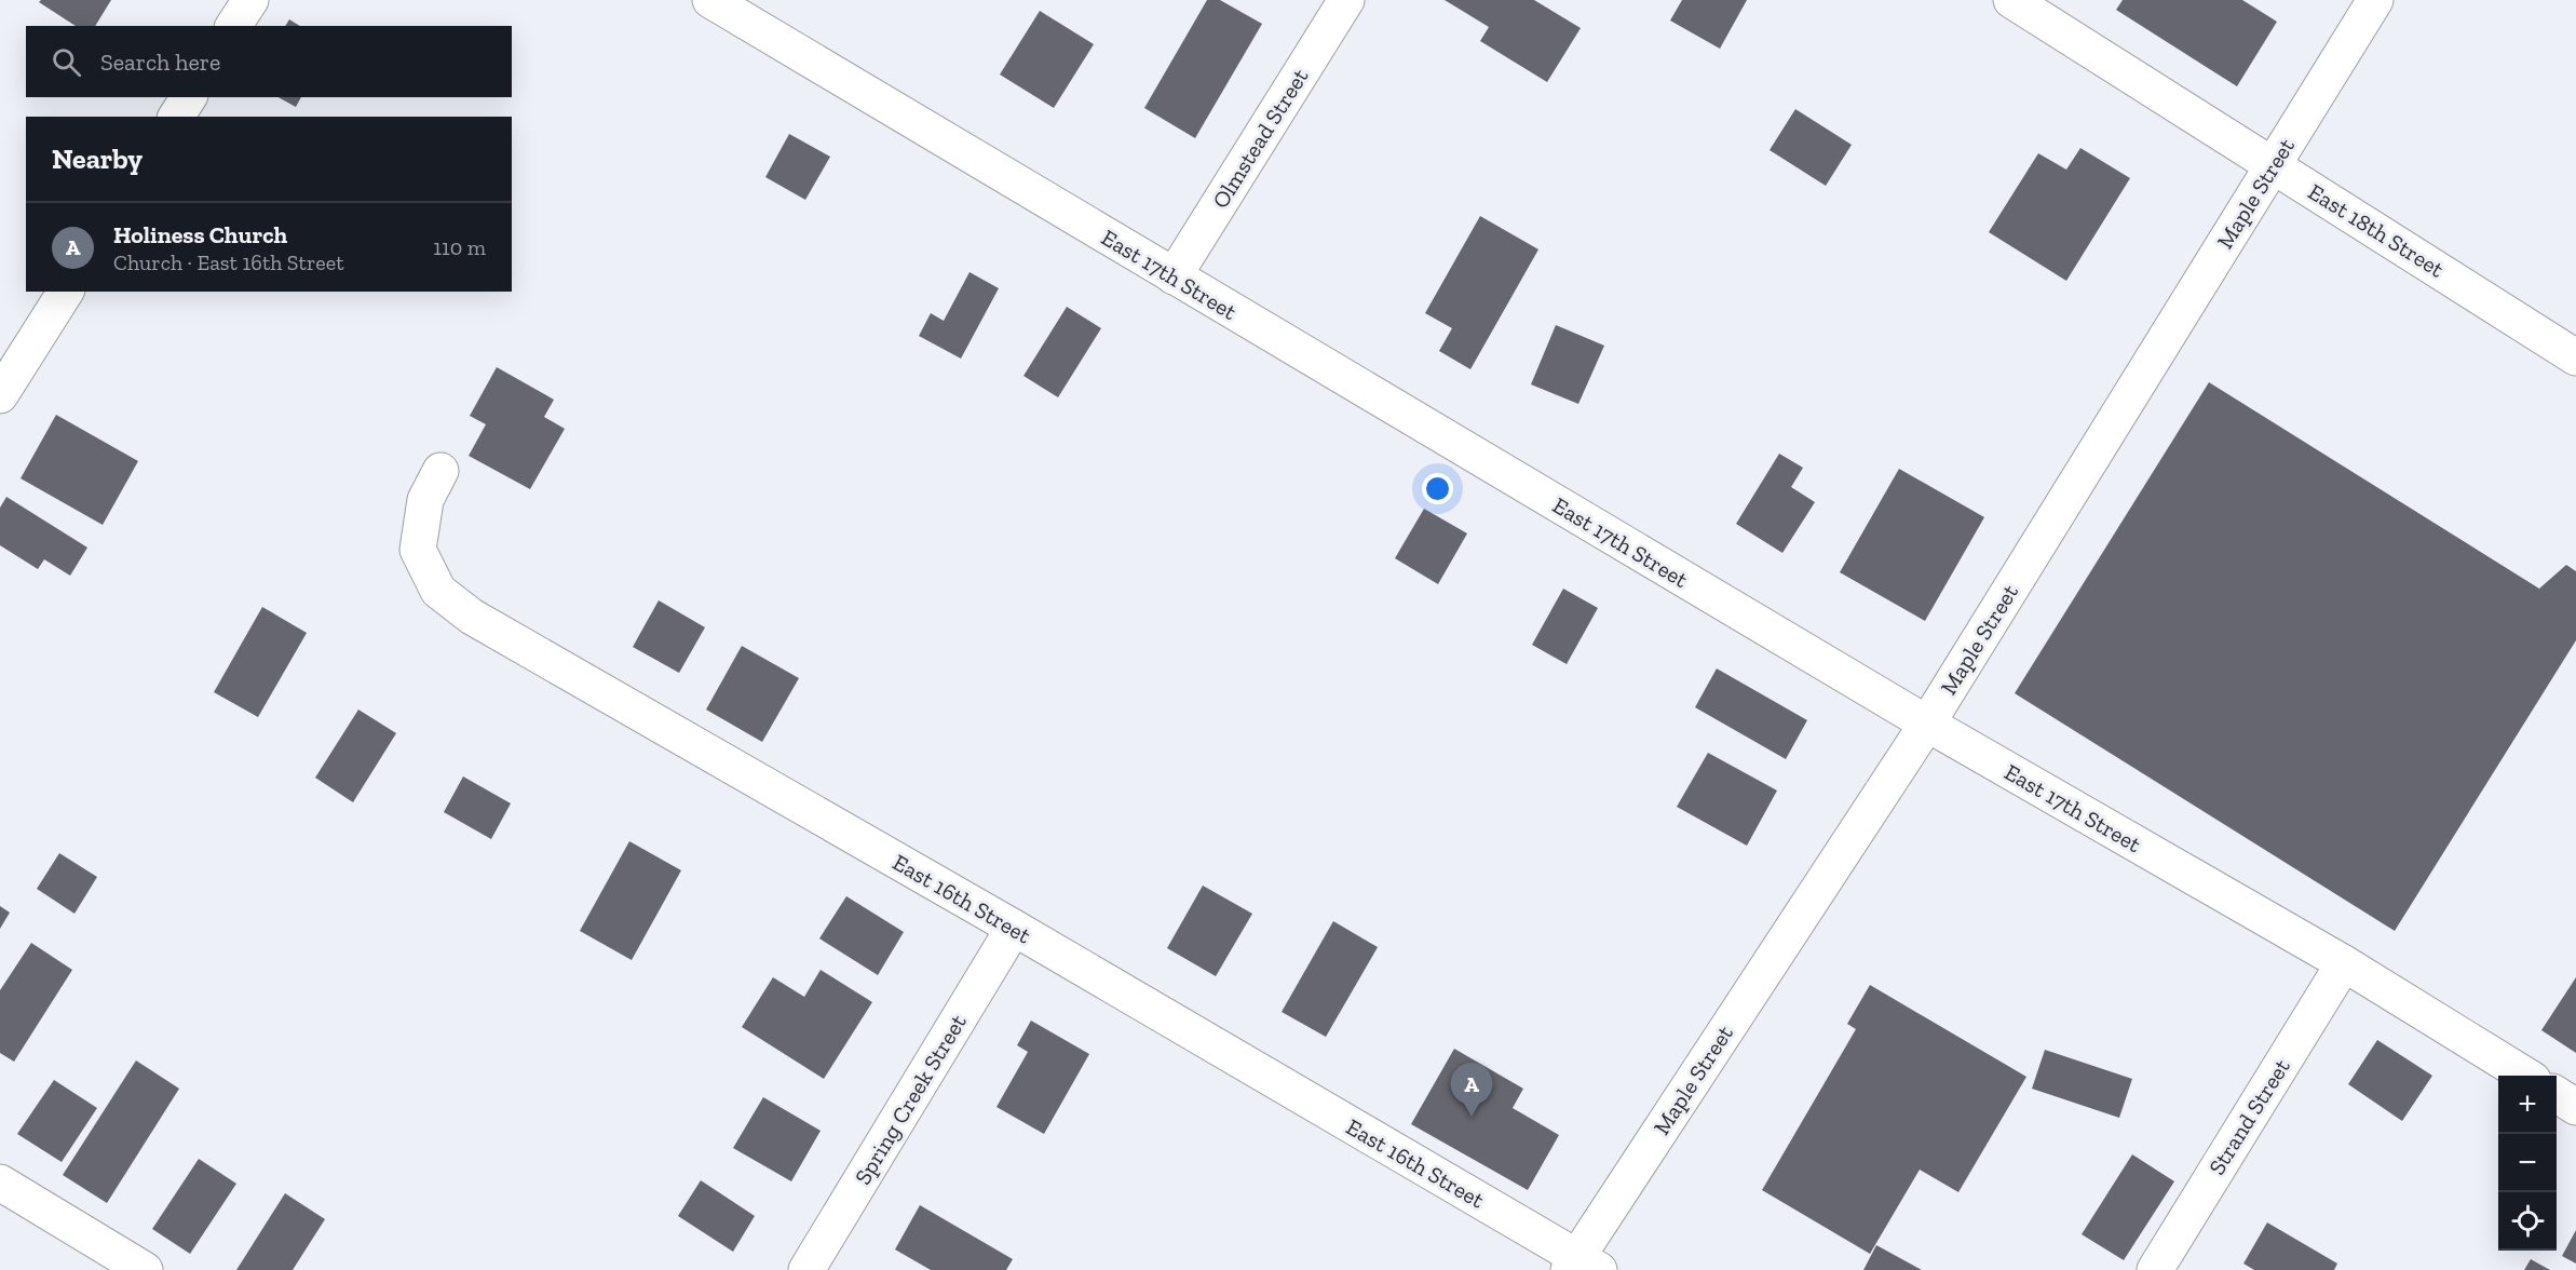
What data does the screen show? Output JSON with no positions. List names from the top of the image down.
{
  "streets": {
    "street": [
      "Olmstead Street",
      "Maple Street",
      "East 18th Street",
      "East 17th Street",
      "East 16th Street",
      "Spring Creek Street",
      "Strand Street"
    ]
  },
  "crossings": [
    ["Olmstead Street", "East 17th Street"],
    ["Maple Street", "East 18th Street"],
    ["Maple Street", "East 17th Street"],
    ["Maple Street", "East 16th Street"],
    ["East 17th Street", "Strand Street"],
    ["East 16th Street", "Spring Creek Street"]
  ],
  "page": {
    "search": "Search here",
    "heading": "Nearby",
    "list": [
      {
        "mark": "A",
        "name": "Holiness Church",
        "note": "Church · East 16th Street",
        "value": "110 m"
      }
    ],
    "pins": "A",
    "map_buttons": ["+", "−"]
  }
}
